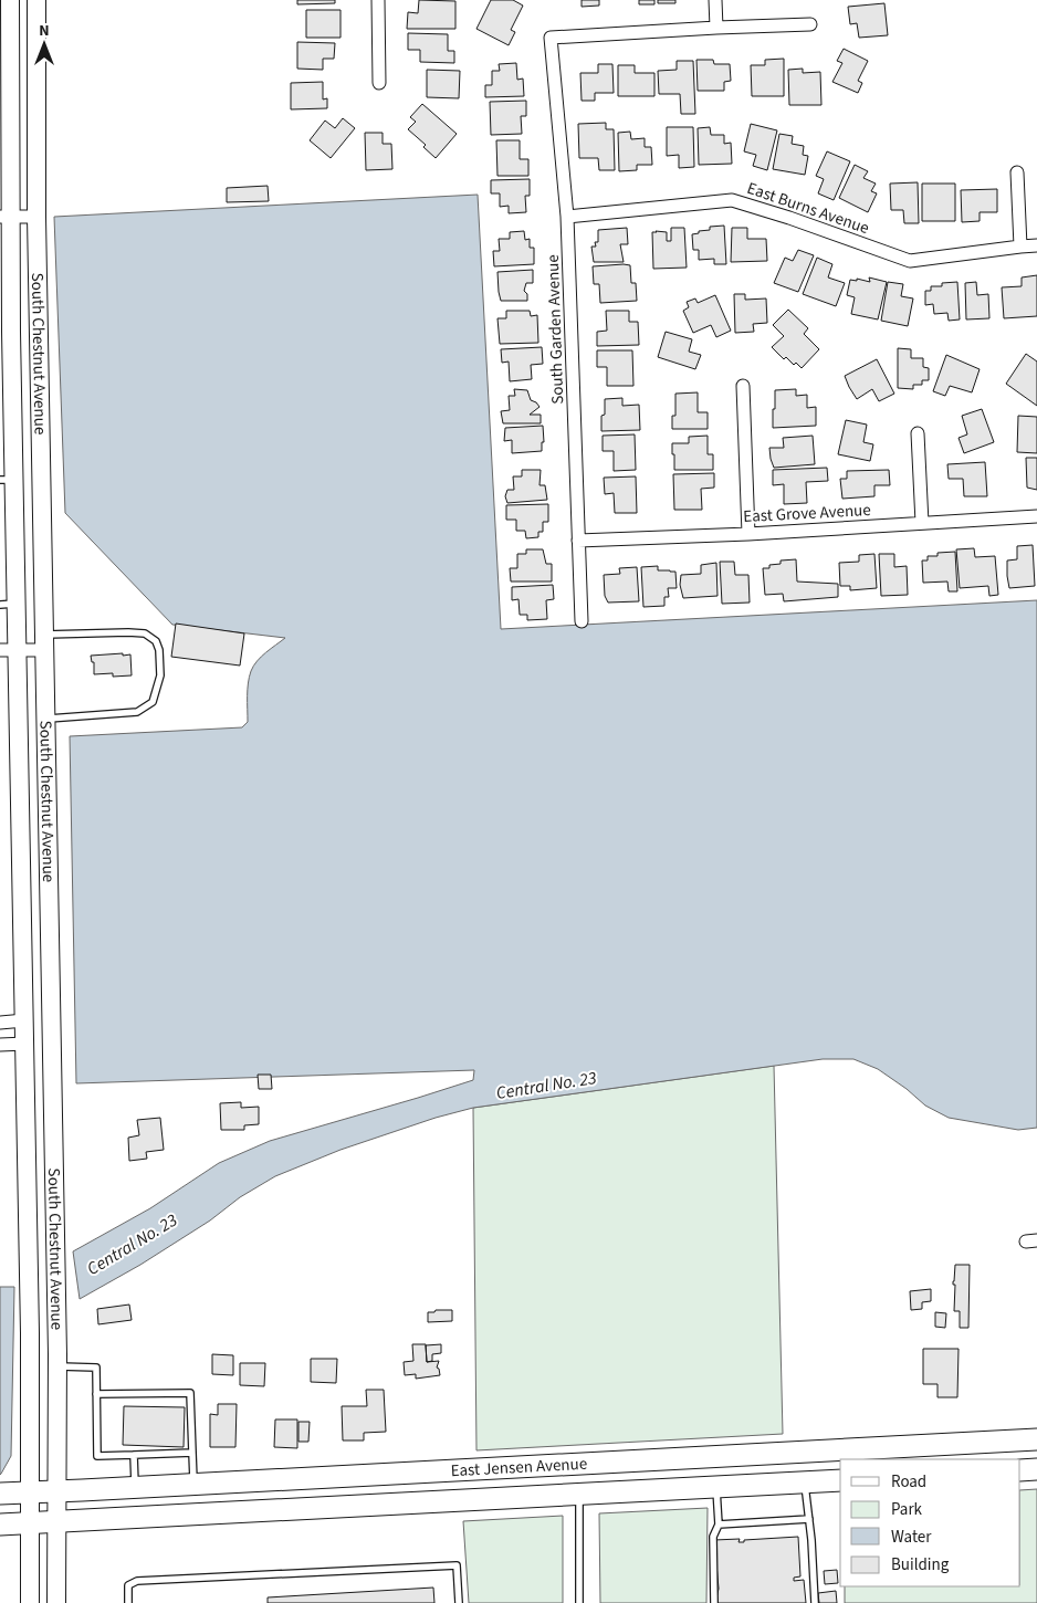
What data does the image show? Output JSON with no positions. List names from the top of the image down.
{
  "streets": {
    "main road": ["South Chestnut Avenue", "East Jensen Avenue"],
    "street": ["East Burns Avenue", "South Garden Avenue", "East Grove Avenue"]
  },
  "crossings": [
    ["East Burns Avenue", "South Garden Avenue"],
    ["South Garden Avenue", "East Grove Avenue"],
    ["South Chestnut Avenue", "East Jensen Avenue"]
  ],
  "water": ["Central No. 23"],
  "legend": [
    "Road",
    "Park",
    "Water",
    "Building"
  ],
  "north": "top"
}
